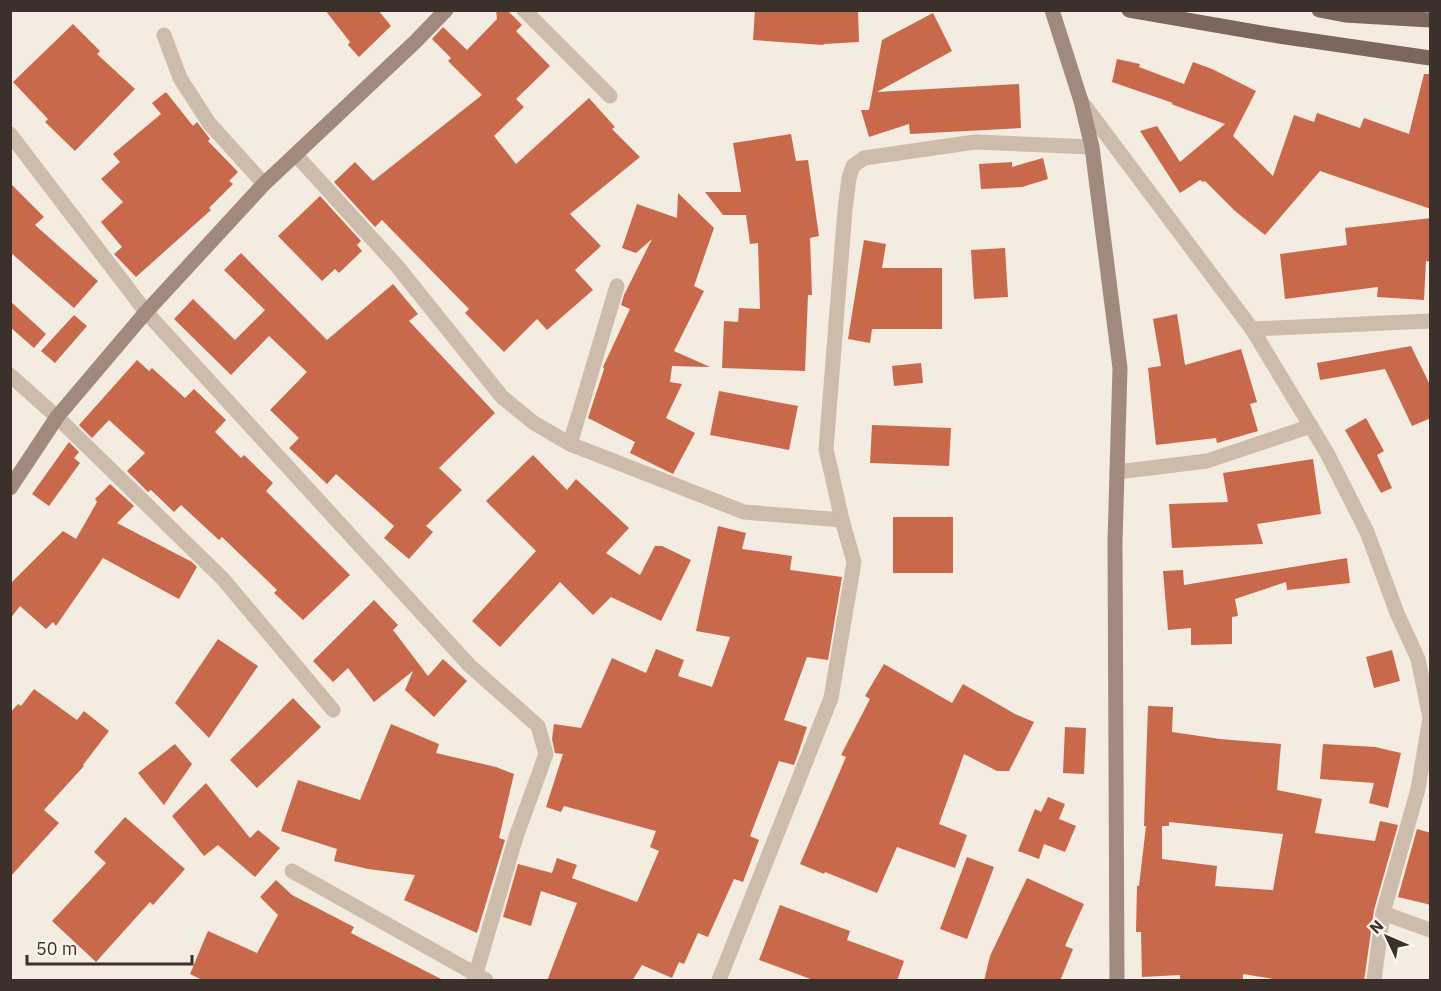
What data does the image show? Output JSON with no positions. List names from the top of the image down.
{
  "scale_bar": "50 m",
  "north": "top left"
}
